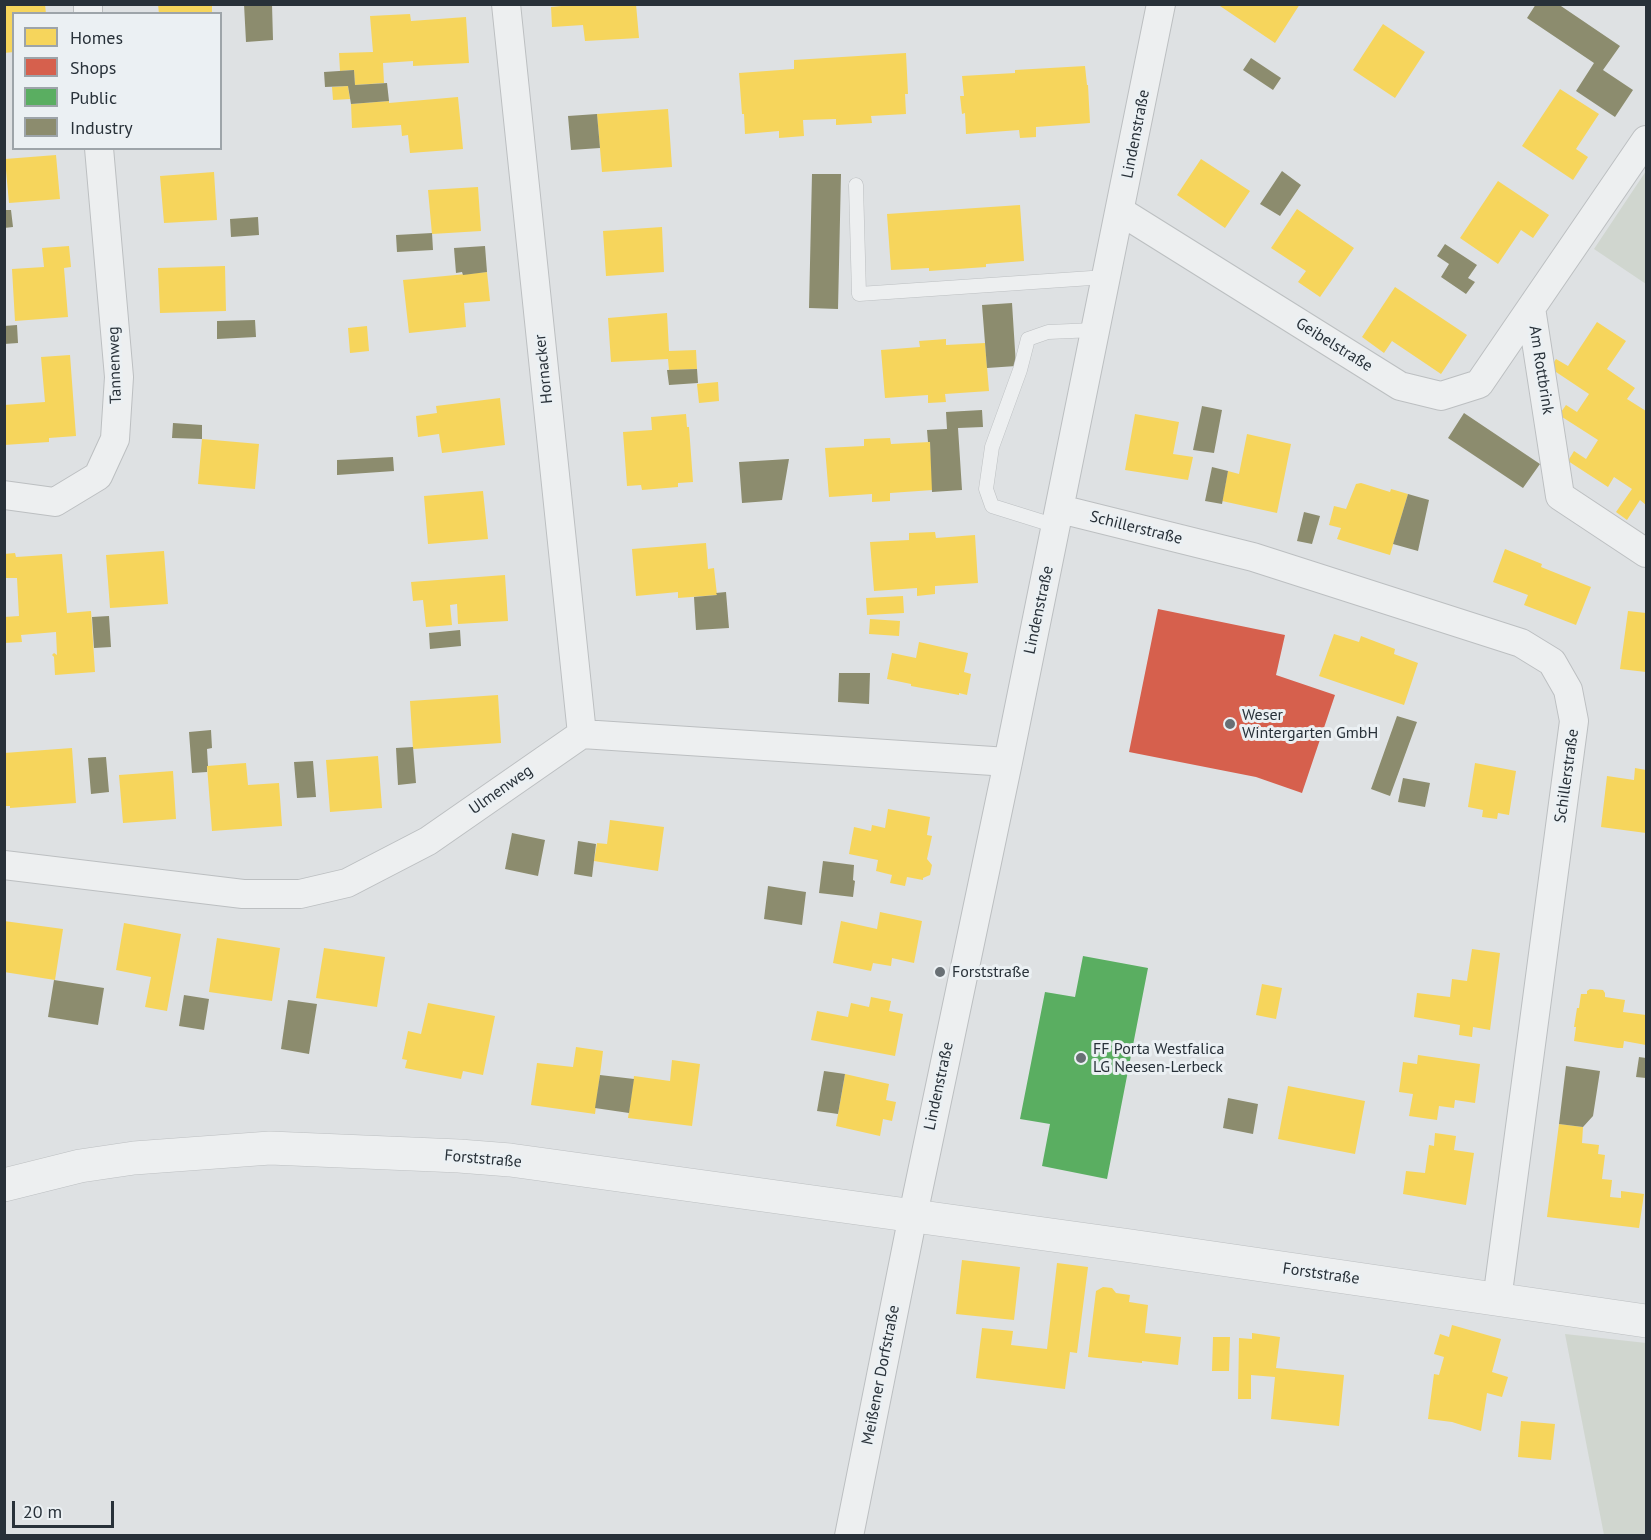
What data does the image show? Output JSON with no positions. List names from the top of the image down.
{
  "streets": {
    "street": [
      "Lindenstraße",
      "Geibelstraße",
      "Tannenweg",
      "Hornacker",
      "Am Rottbrink",
      "Schillerstraße",
      "Ulmenweg",
      "Forststraße",
      "Meißener Dorfstraße"
    ]
  },
  "crossings": [
    ["Lindenstraße", "Geibelstraße"],
    ["Lindenstraße", "Schillerstraße"],
    ["Lindenstraße", "Forststraße"],
    ["Lindenstraße", "Meißener Dorfstraße"],
    ["Geibelstraße", "Am Rottbrink"],
    ["Hornacker", "Ulmenweg"],
    ["Schillerstraße", "Forststraße"],
    ["Forststraße", "Meißener Dorfstraße"]
  ],
  "places": ["Weser Wintergarten GmbH", "Forststraße", "FF Porta Westfalica LG Neesen-Lerbeck"],
  "legend": [
    "Homes",
    "Shops",
    "Public",
    "Industry"
  ],
  "scale_bar": "20 m"
}
